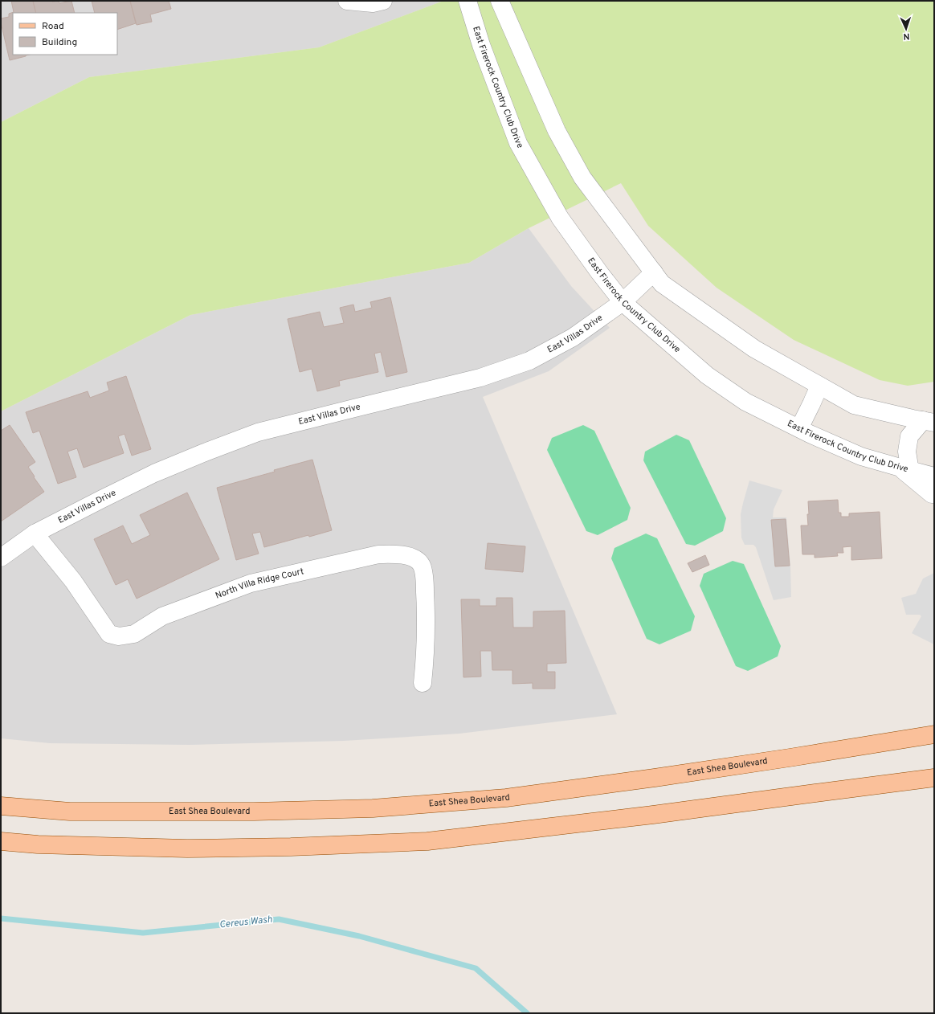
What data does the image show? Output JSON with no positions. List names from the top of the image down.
{
  "streets": {
    "main road": ["East Shea Boulevard"],
    "street": ["East Firerock Country Club Drive", "East Villas Drive", "North Villa Ridge Court"]
  },
  "crossings": [
    ["East Firerock Country Club Drive", "East Villas Drive"],
    ["East Villas Drive", "North Villa Ridge Court"]
  ],
  "water": ["Cereus Wash"],
  "legend": ["Road", "Building"],
  "north": "bottom"
}
